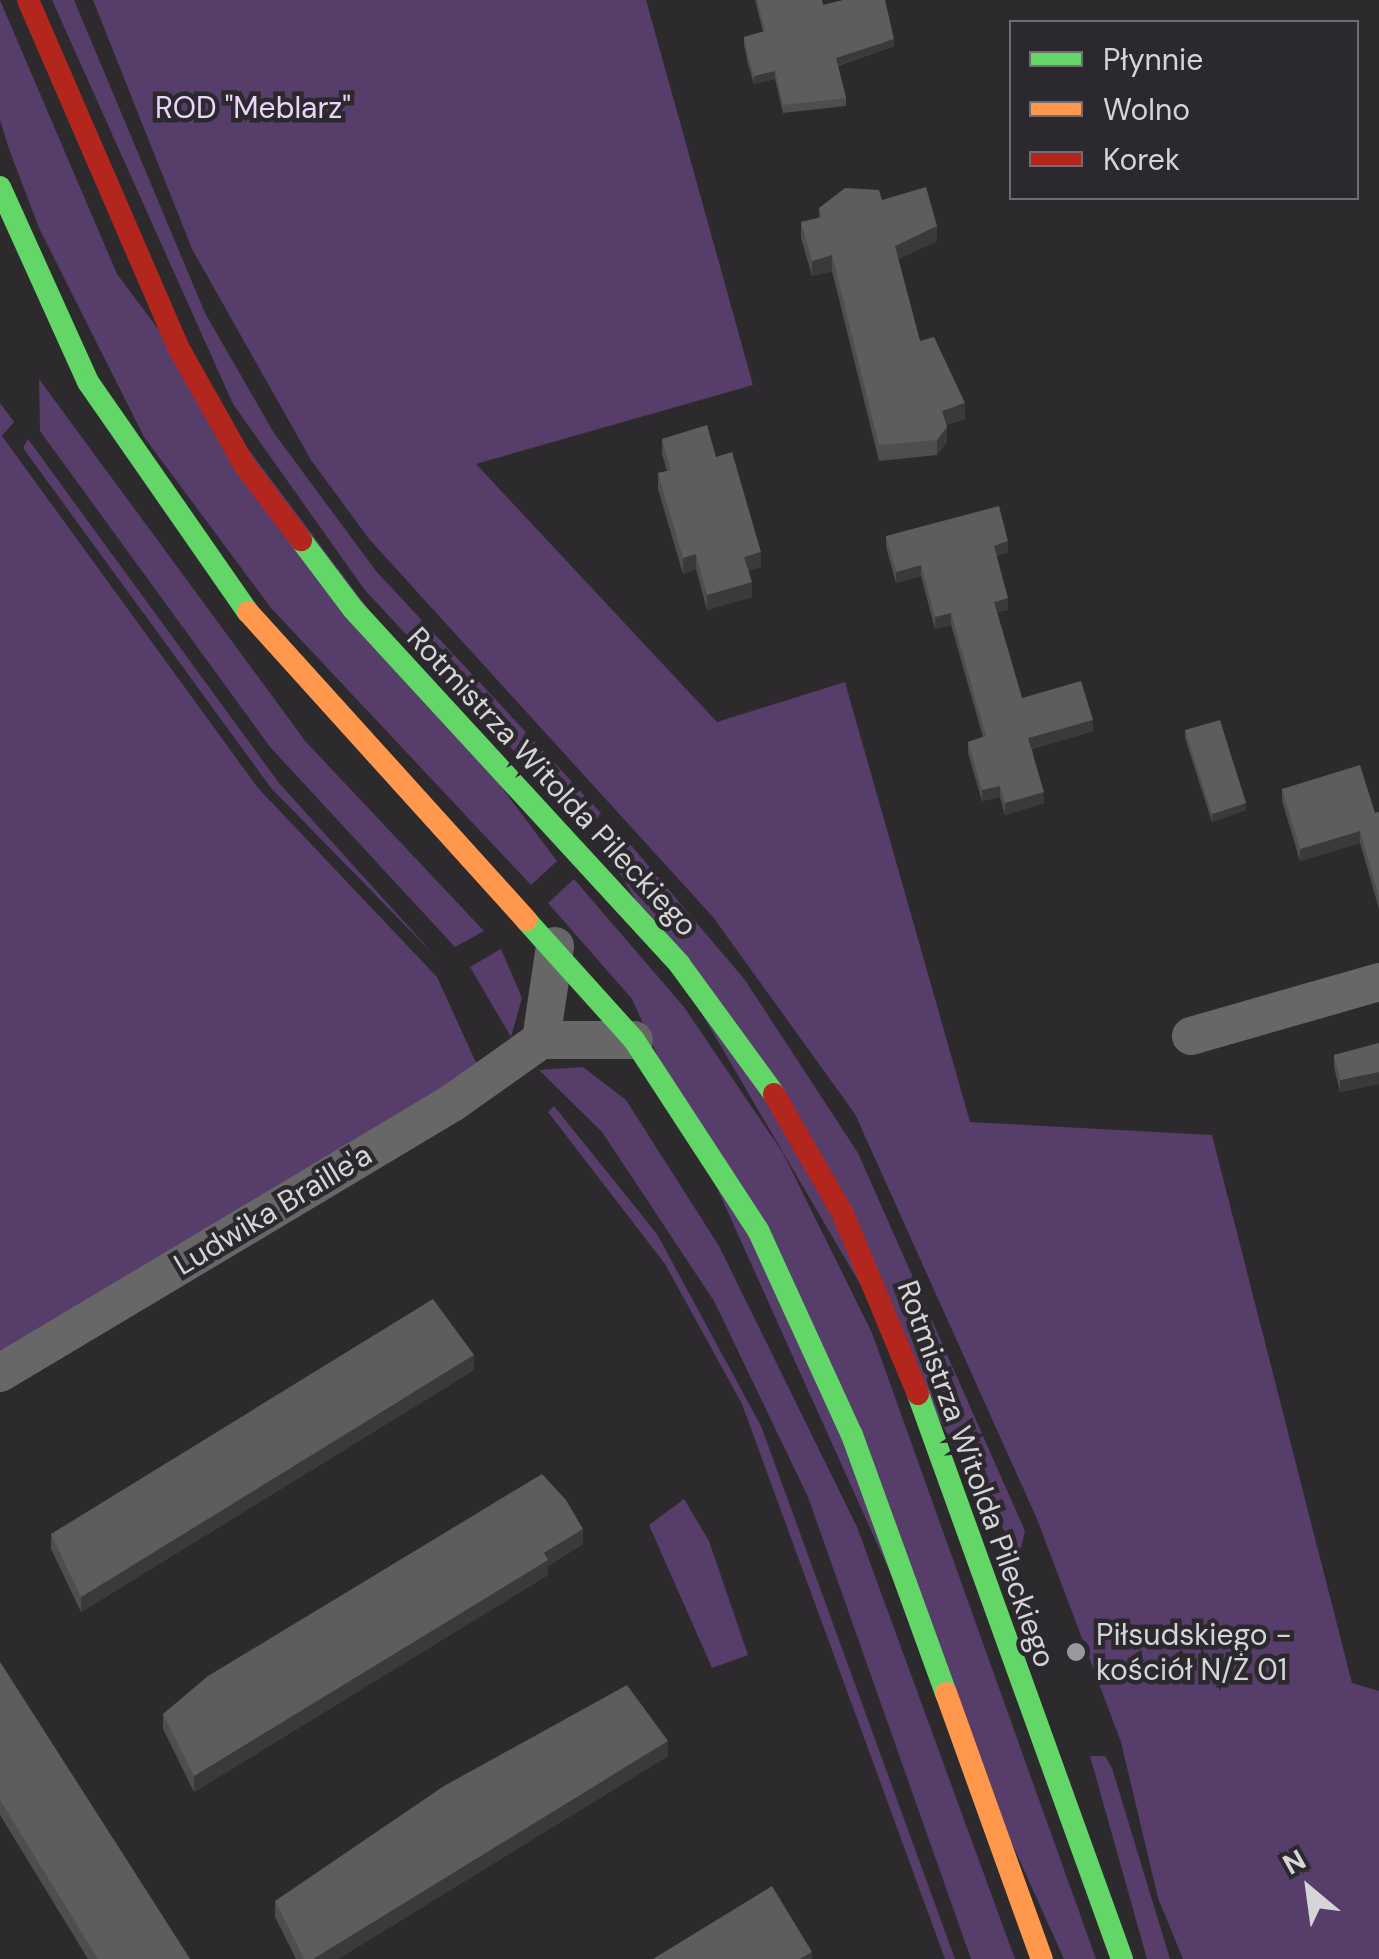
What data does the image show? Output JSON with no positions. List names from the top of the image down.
{
  "streets": {
    "main road": ["Rotmistrza Witolda Pileckiego"],
    "street": ["Ludwika Braille'a"]
  },
  "parks": ["ROD \"Meblarz\""],
  "places": ["Piłsudskiego - kościół N/Ż 01"],
  "legend": ["Płynnie", "Wolno", "Korek"],
  "north": "top left"
}
